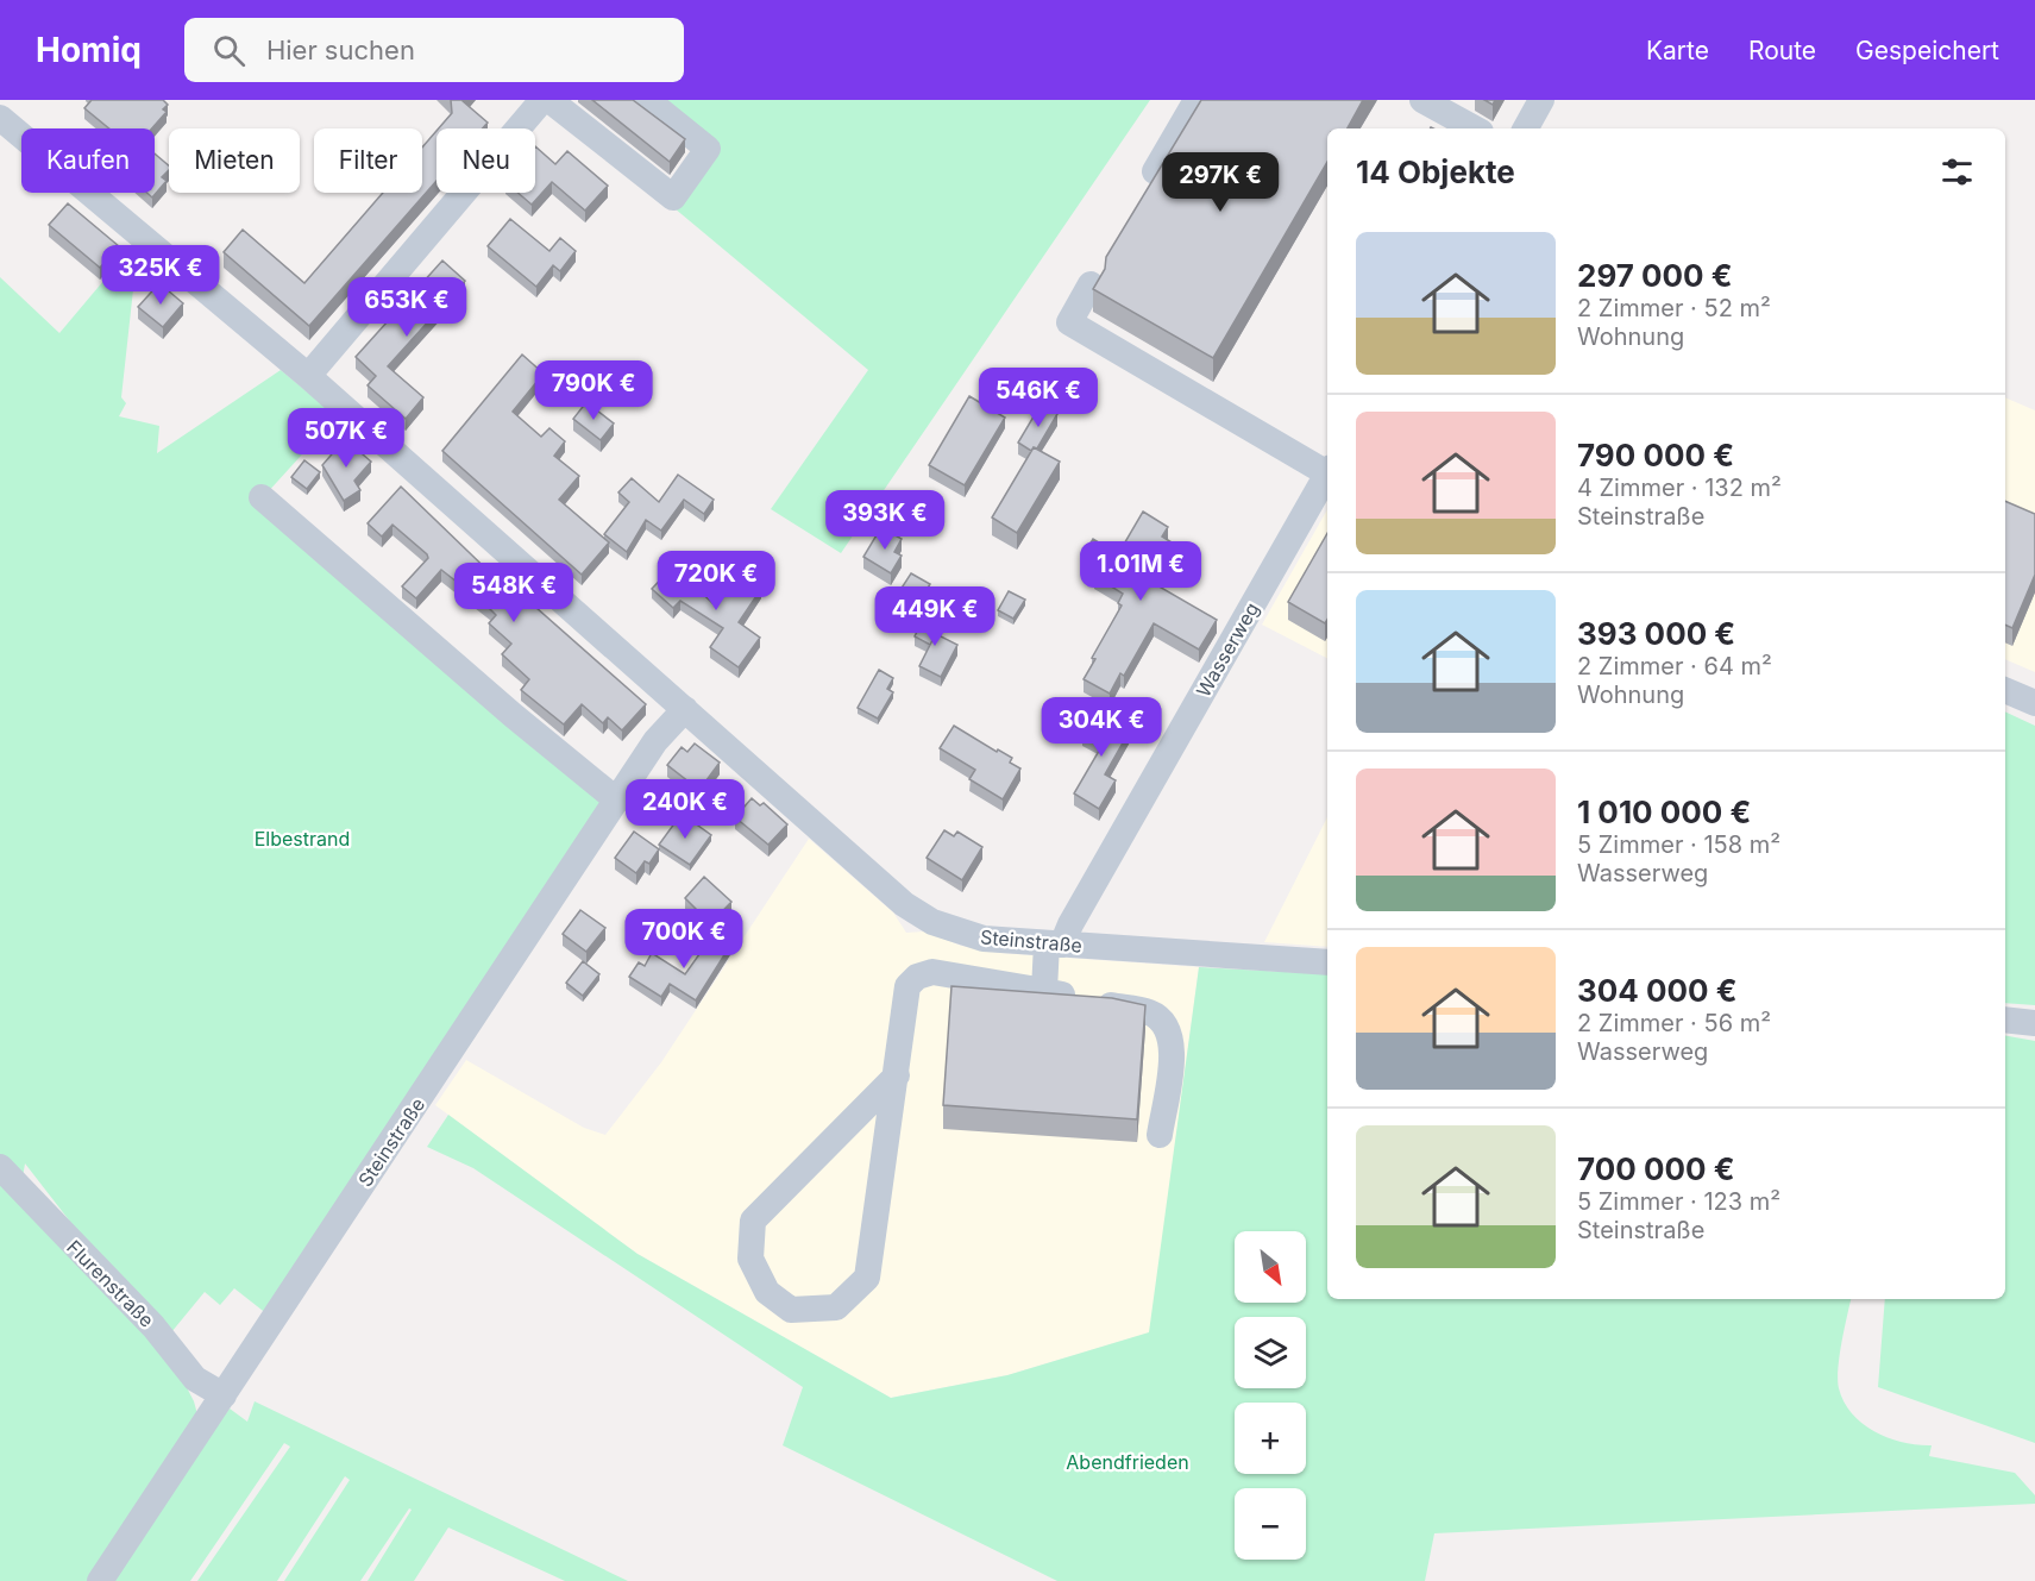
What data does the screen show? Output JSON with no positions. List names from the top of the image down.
{
  "streets": {
    "street": ["Wasserweg", "Steinstraße", "Flurenstraße"]
  },
  "crossings": [
    ["Wasserweg", "Steinstraße"],
    ["Steinstraße", "Flurenstraße"]
  ],
  "parks": ["Elbestrand", "Abendfrieden"],
  "north": "bottom right",
  "page": {
    "header": "Homiq",
    "search": "Hier suchen",
    "nav": ["Karte", "Route", "Gespeichert"],
    "chip": [
      "Kaufen",
      "Mieten",
      "Filter",
      "Neu"
    ],
    "heading": "14 Objekte",
    "price": [
      "297K €",
      "325K €",
      "653K €",
      "790K €",
      "546K €",
      "507K €",
      "393K €",
      "1.01M €",
      "720K €",
      "548K €",
      "449K €",
      "304K €",
      "240K €",
      "700K €"
    ],
    "list": [
      {
        "name": "297 000 €",
        "note": "2 Zimmer · 52 m² · Wohnung"
      },
      {
        "name": "790 000 €",
        "note": "4 Zimmer · 132 m² · Steinstraße"
      },
      {
        "name": "393 000 €",
        "note": "2 Zimmer · 64 m² · Wohnung"
      },
      {
        "name": "1 010 000 €",
        "note": "5 Zimmer · 158 m² · Wasserweg"
      },
      {
        "name": "304 000 €",
        "note": "2 Zimmer · 56 m² · Wasserweg"
      },
      {
        "name": "700 000 €",
        "note": "5 Zimmer · 123 m² · Steinstraße"
      }
    ],
    "map_buttons": ["+", "−"]
  }
}
